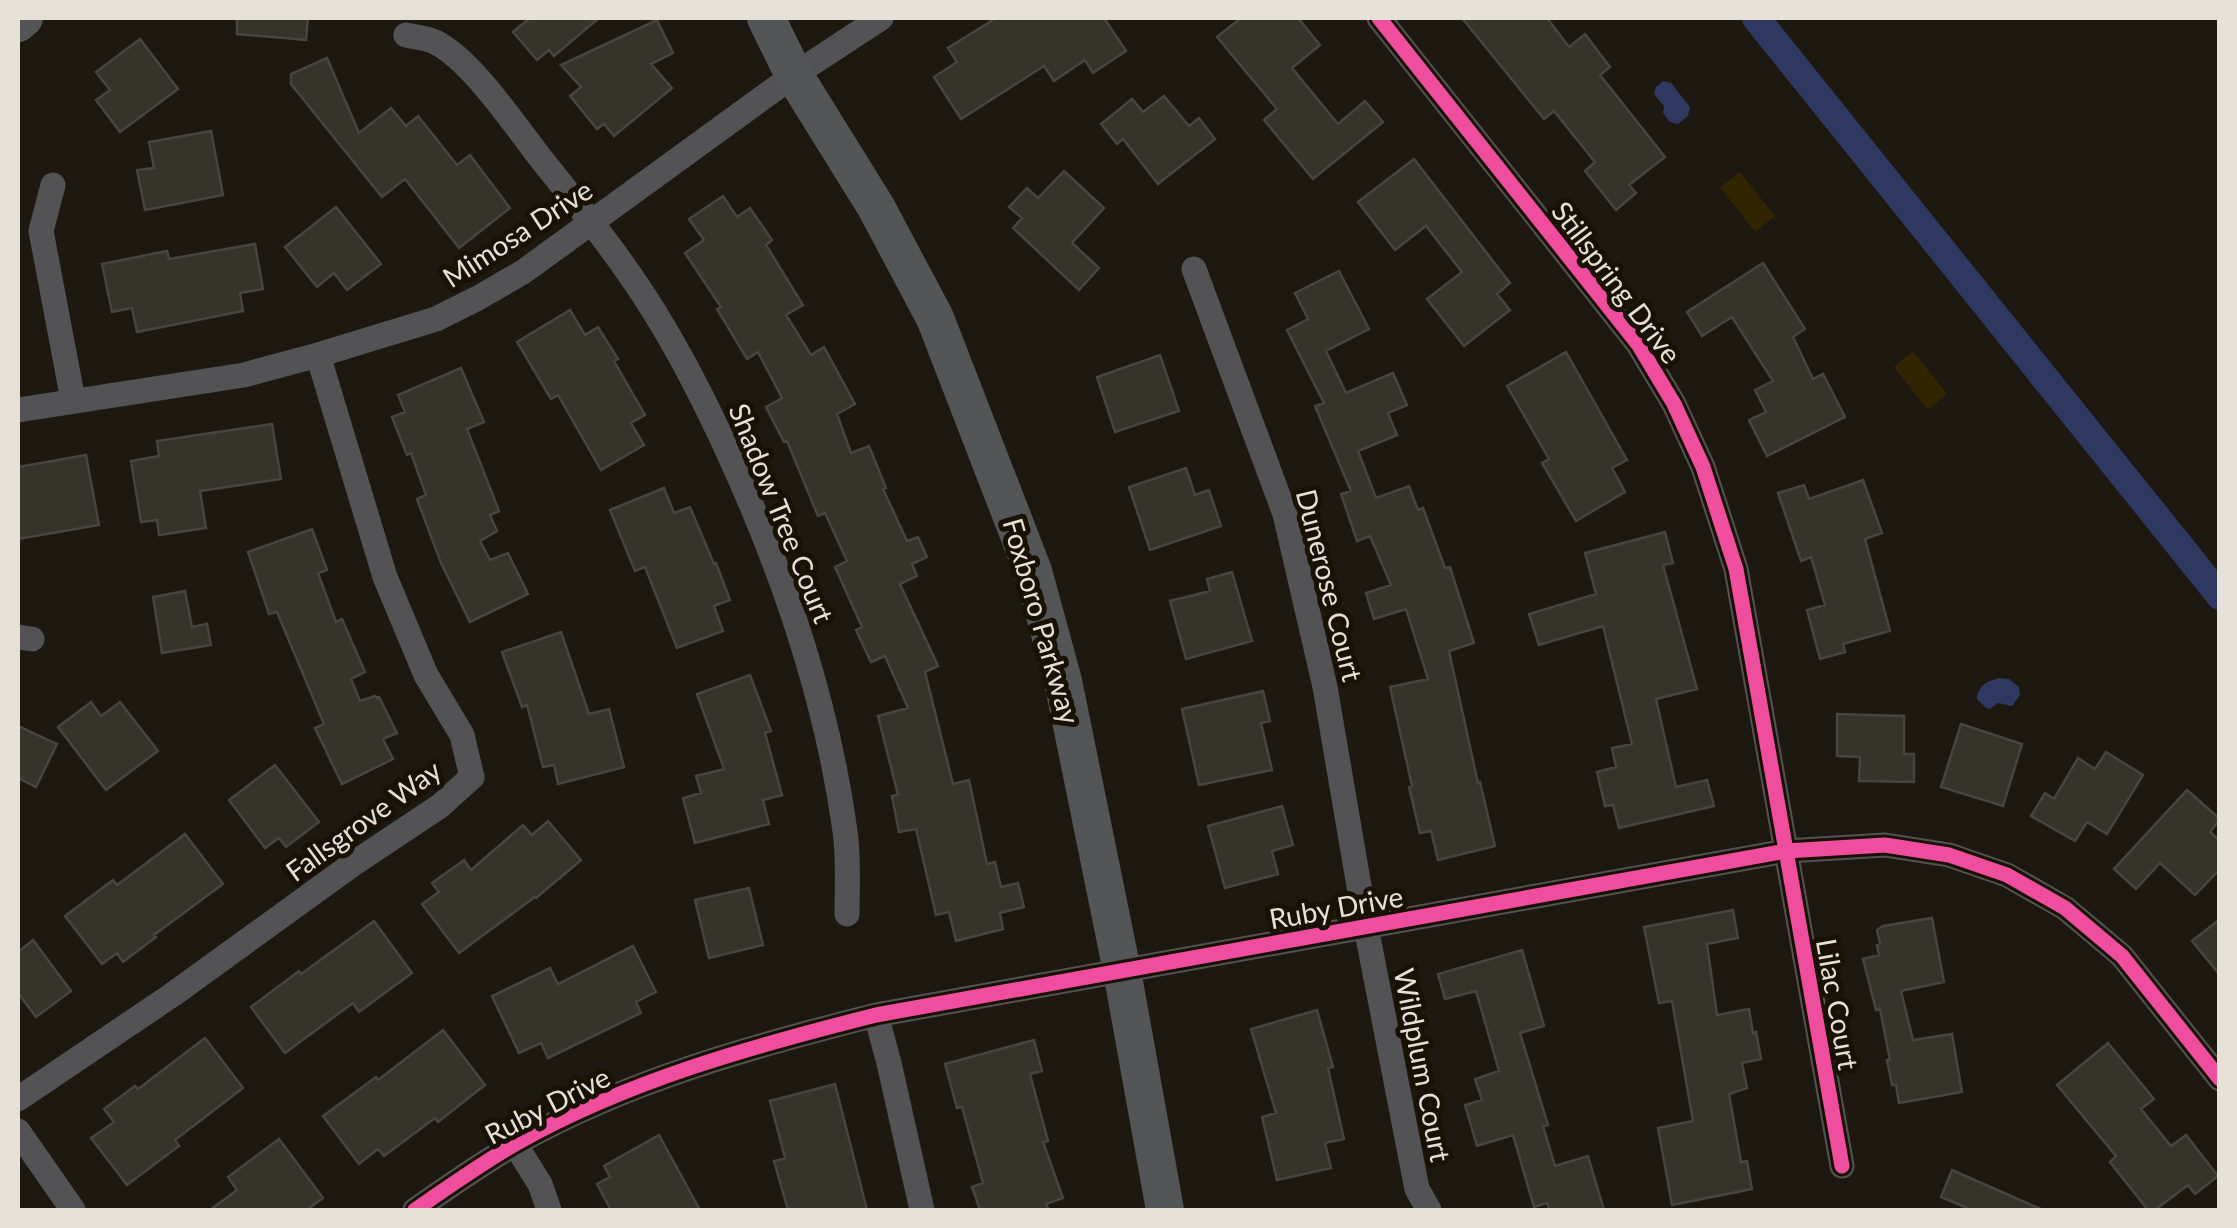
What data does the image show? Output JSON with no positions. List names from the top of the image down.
{
  "streets": {
    "main road": ["Foxboro Parkway"],
    "street": [
      "Mimosa Drive",
      "Stillspring Drive",
      "Shadow Tree Court",
      "Dunerose Court",
      "Fallsgrove Way",
      "Ruby Drive",
      "Lilac Court",
      "Wildplum Court"
    ]
  },
  "crossings": [
    ["Mimosa Drive", "Shadow Tree Court"],
    ["Mimosa Drive", "Foxboro Parkway"],
    ["Mimosa Drive", "Fallsgrove Way"],
    ["Stillspring Drive", "Ruby Drive"],
    ["Stillspring Drive", "Lilac Court"],
    ["Dunerose Court", "Ruby Drive"],
    ["Dunerose Court", "Wildplum Court"],
    ["Foxboro Parkway", "Ruby Drive"],
    ["Ruby Drive", "Lilac Court"],
    ["Ruby Drive", "Wildplum Court"]
  ]
}
